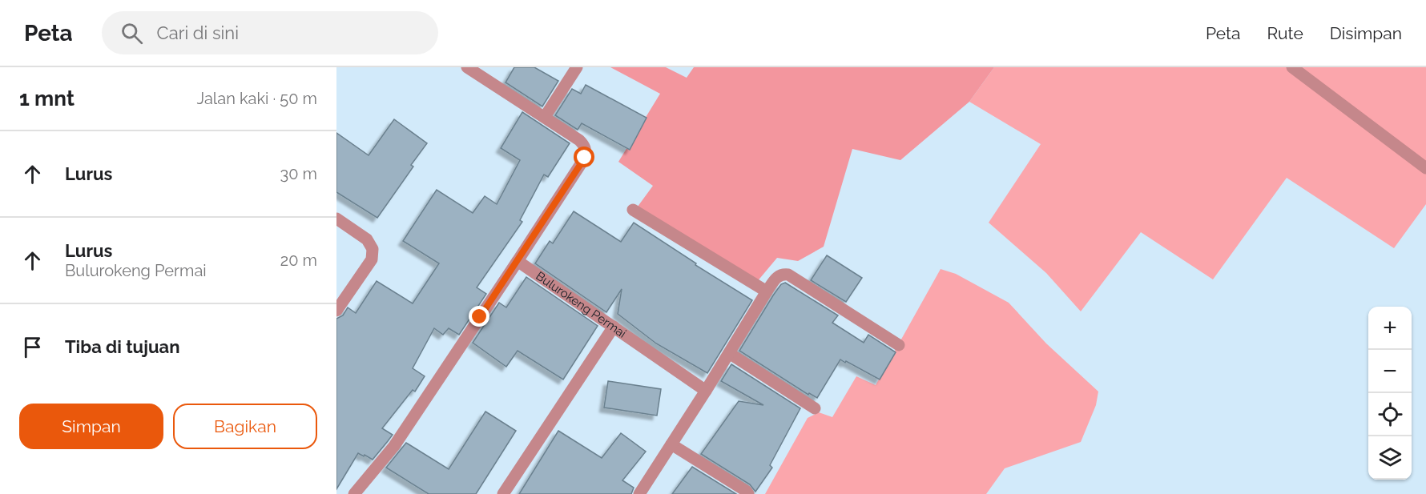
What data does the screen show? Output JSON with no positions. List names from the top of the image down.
{
  "streets": {
    "street": ["Bulurokeng Permai"]
  },
  "page": {
    "header": "Peta",
    "search": "Cari di sini",
    "nav": ["Peta", "Rute", "Disimpan"],
    "heading": ["1 mnt", "Jalan kaki · 50 m"],
    "list": [
      ["Lurus", "30 m"],
      ["Lurus", "Bulurokeng Permai", "20 m"],
      "Tiba di tujuan"
    ],
    "map_buttons": ["+", "−"],
    "buttons": ["Simpan", "Bagikan"]
  }
}
